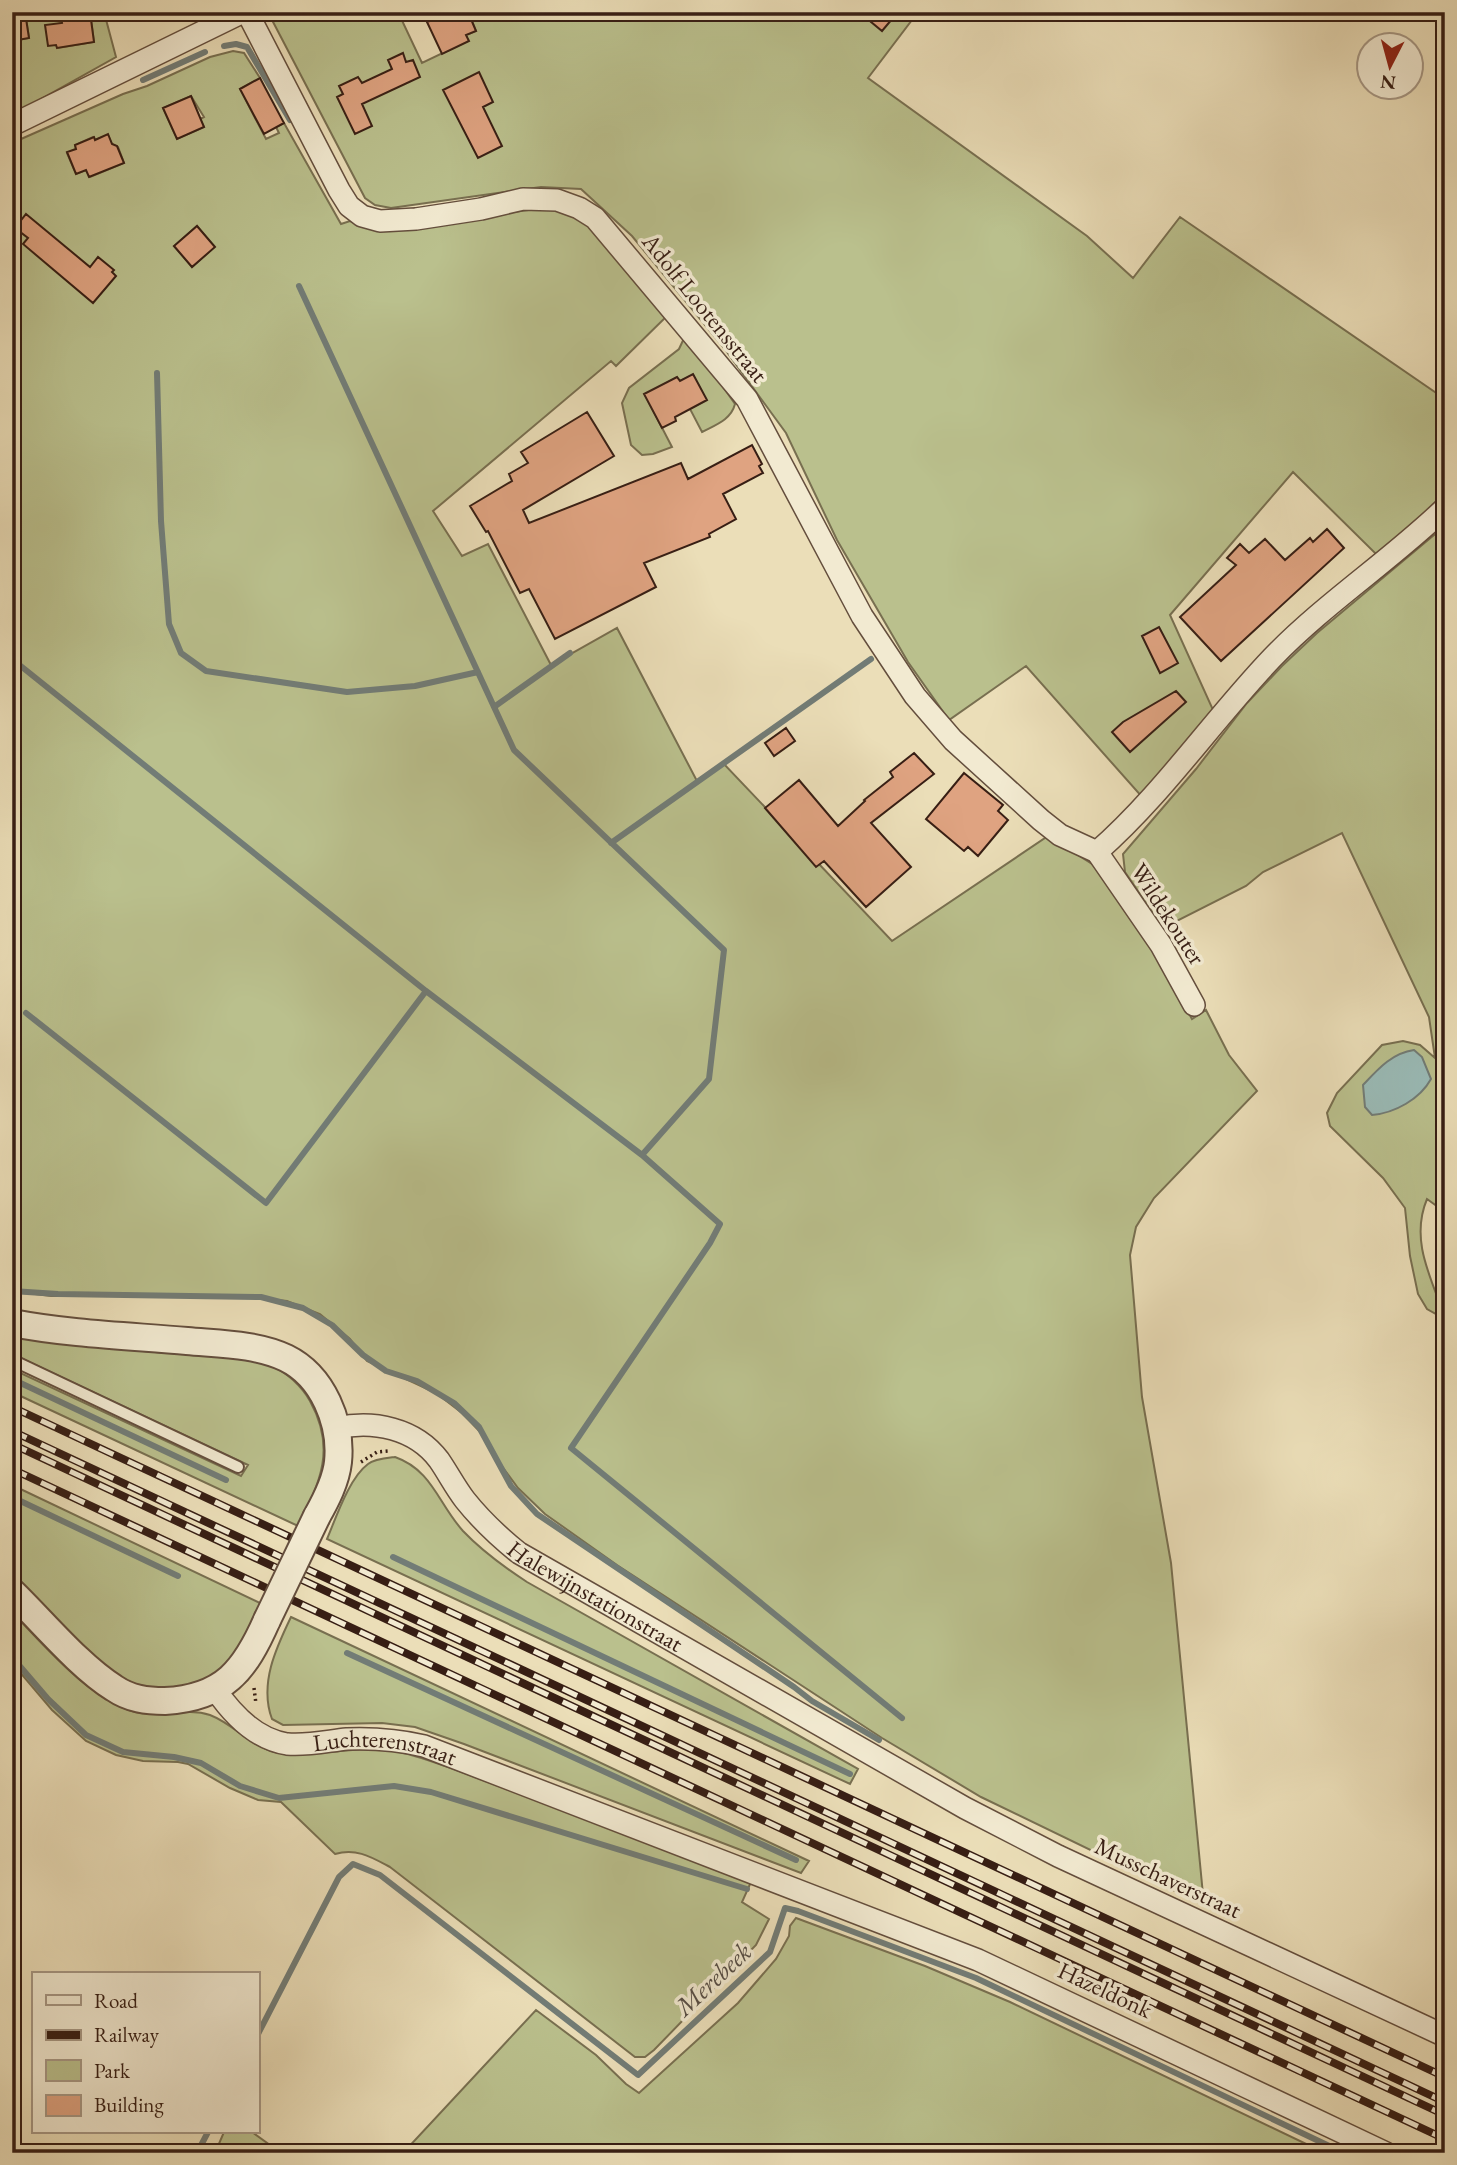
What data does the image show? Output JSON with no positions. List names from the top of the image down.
{
  "streets": {
    "street": [
      "Adolf Lootensstraat",
      "Wildekouter",
      "Halewijnstationstraat",
      "Luchterenstraat",
      "Musschaverstraat",
      "Hazeldonk"
    ]
  },
  "crossings": [
    ["Adolf Lootensstraat", "Wildekouter"],
    ["Halewijnstationstraat", "Musschaverstraat"],
    ["Luchterenstraat", "Hazeldonk"]
  ],
  "water": ["Merebeek"],
  "legend": [
    "Road",
    "Railway",
    "Park",
    "Building"
  ],
  "north": "bottom"
}
